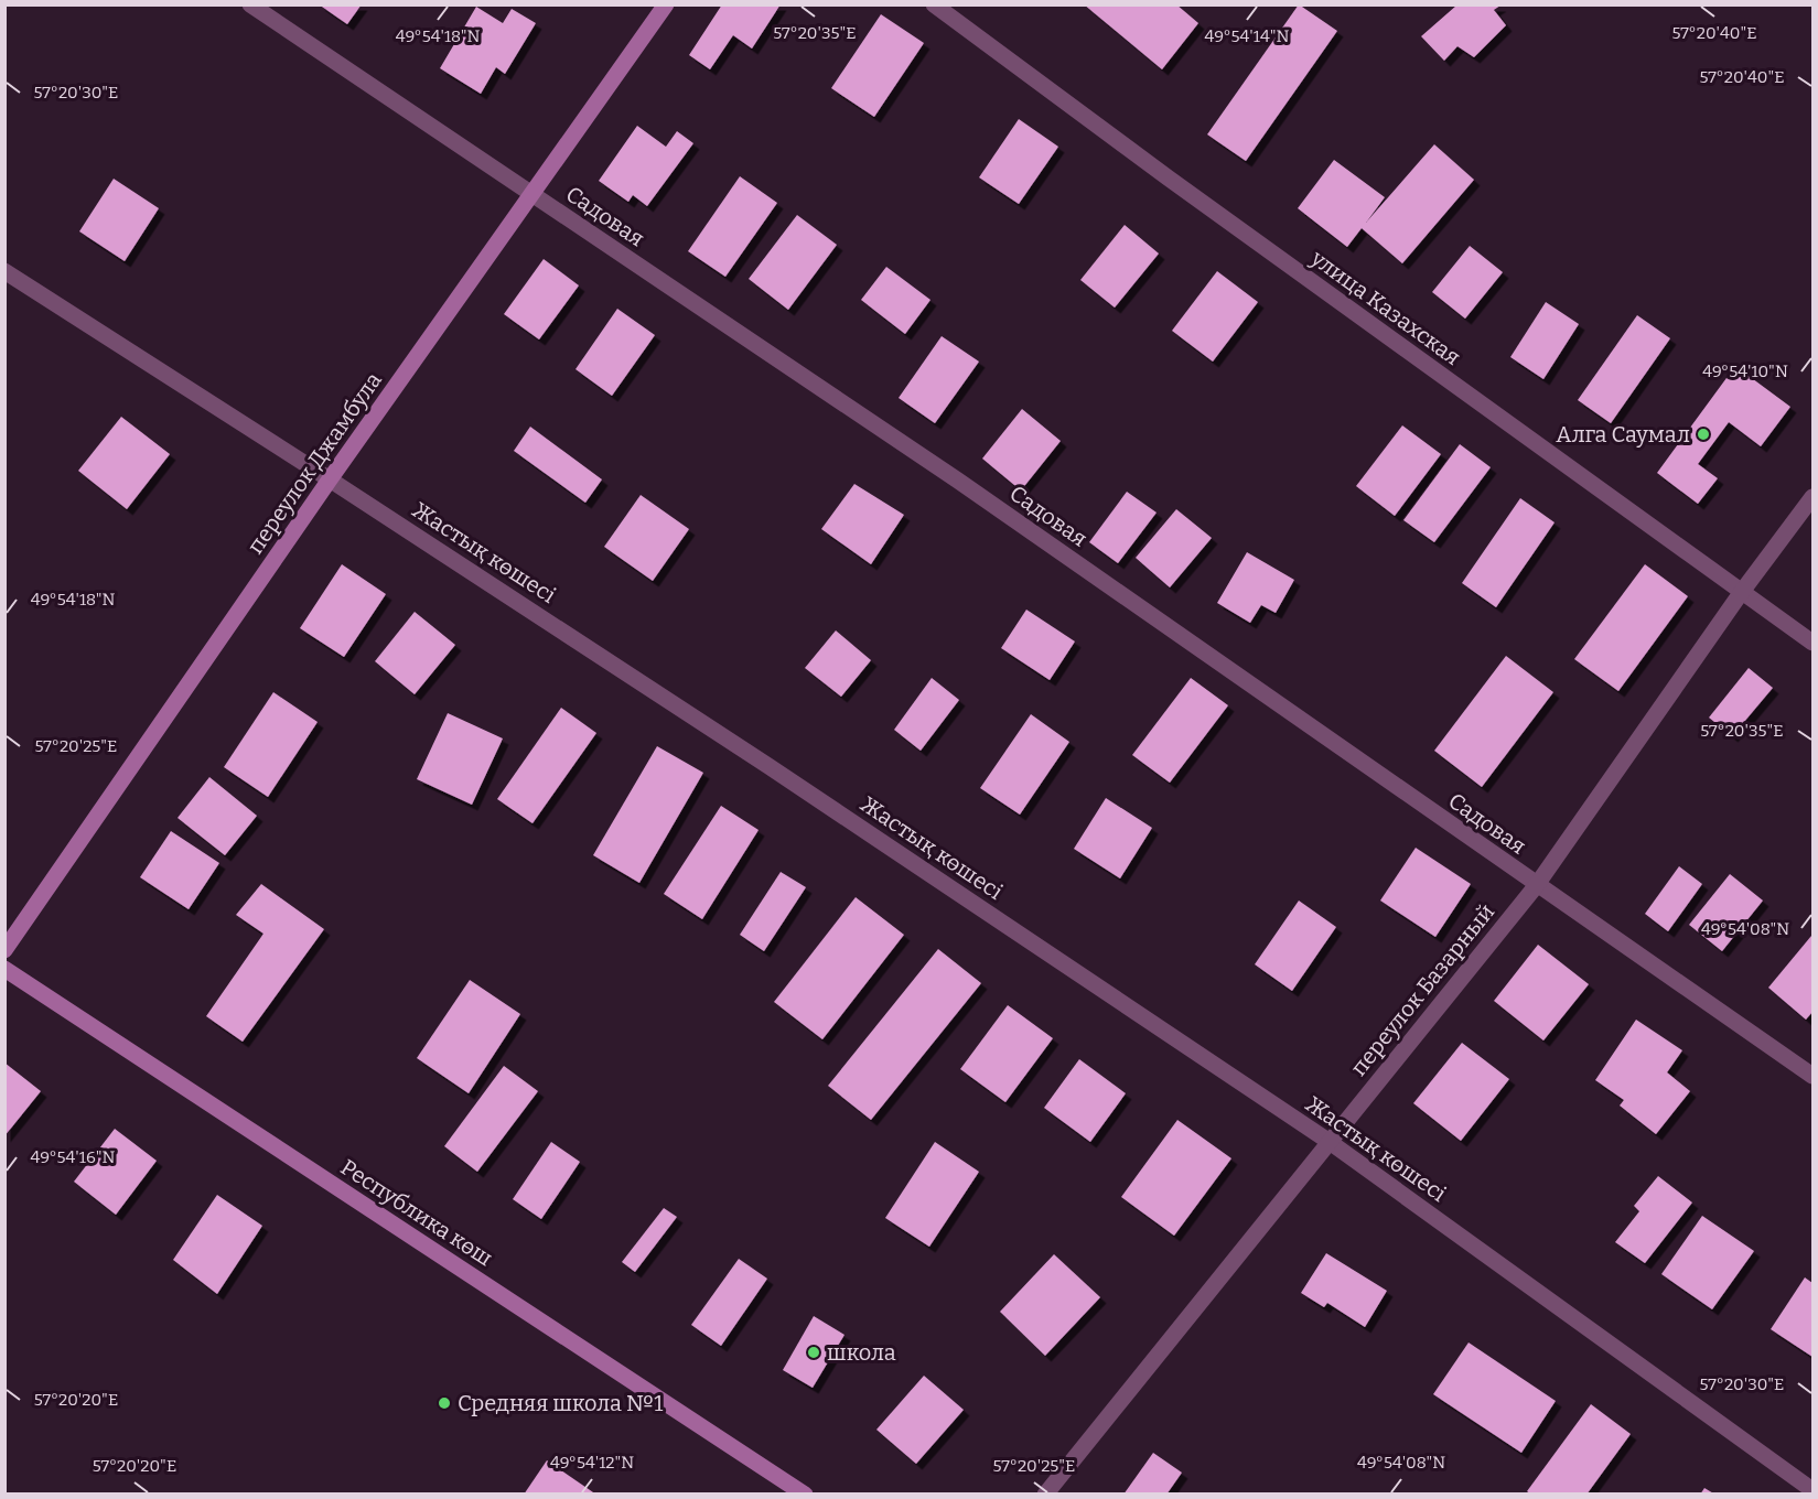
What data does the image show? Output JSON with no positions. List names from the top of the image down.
{
  "streets": {
    "street": [
      "Садовая",
      "улица Казахская",
      "переулок Джамбула",
      "Жастық көшесі",
      "переулок Базарный",
      "Республика көш"
    ]
  },
  "crossings": [
    ["Садовая", "переулок Джамбула"],
    ["Садовая", "переулок Базарный"],
    ["улица Казахская", "переулок Базарный"],
    ["переулок Джамбула", "Жастық көшесі"],
    ["Жастық көшесі", "переулок Базарный"]
  ],
  "places": ["Алга Саумал", "школа", "Средняя школа №1"],
  "coordinates": [
    "57°20'35\"E",
    "57°20'40\"E",
    "49°54'18\"N",
    "49°54'14\"N",
    "57°20'30\"E",
    "49°54'10\"N",
    "57°20'25\"E",
    "49°54'08\"N",
    "49°54'16\"N",
    "57°20'20\"E",
    "49°54'12\"N"
  ]
}
